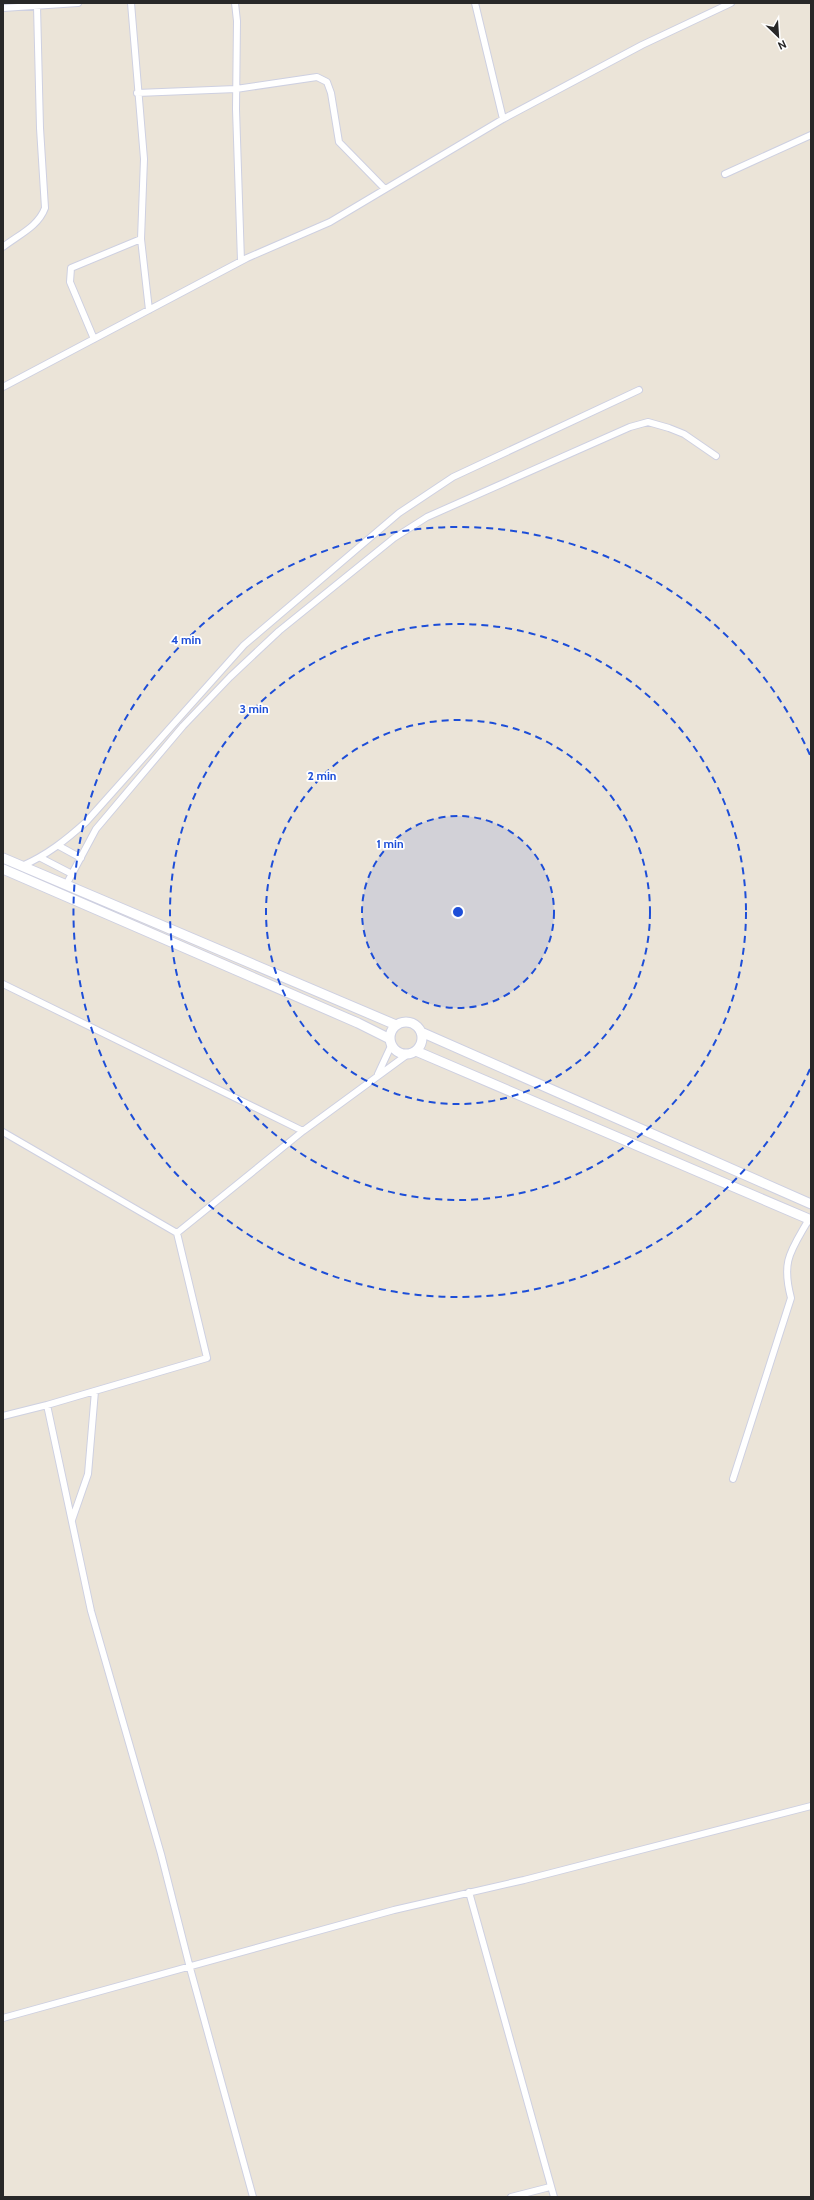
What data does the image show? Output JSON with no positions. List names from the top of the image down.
{
  "north": "bottom right",
  "rings": [
    "4 min",
    "3 min",
    "2 min",
    "1 min"
  ]
}
